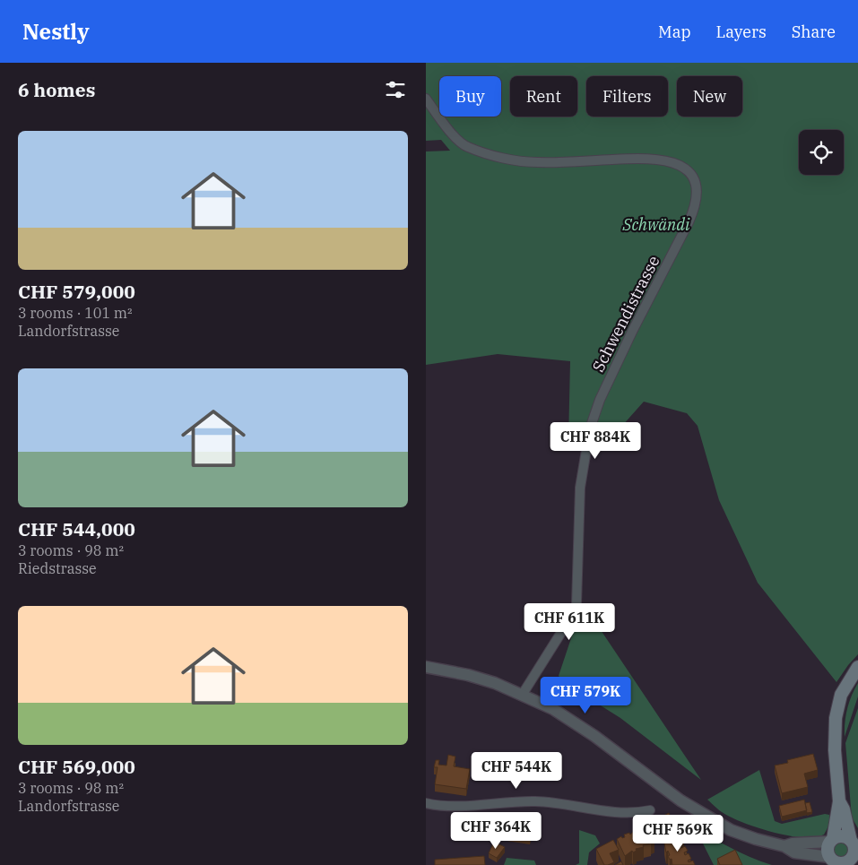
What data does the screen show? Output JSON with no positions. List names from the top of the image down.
{
  "streets": {
    "street": ["Schwendistrasse"]
  },
  "parks": ["Schwändi"],
  "page": {
    "header": "Nestly",
    "nav": ["Map", "Layers", "Share"],
    "heading": "6 homes",
    "chip": [
      "Buy",
      "Rent",
      "Filters",
      "New"
    ],
    "list": [
      {
        "name": "CHF 579,000",
        "note": "3 rooms · 101 m² · Landorfstrasse"
      },
      {
        "name": "CHF 544,000",
        "note": "3 rooms · 98 m² · Riedstrasse"
      },
      {
        "name": "CHF 569,000",
        "note": "3 rooms · 98 m² · Landorfstrasse"
      }
    ],
    "price": [
      "CHF 884K",
      "CHF 611K",
      "CHF 579K",
      "CHF 544K",
      "CHF 364K",
      "CHF 569K"
    ]
  }
}
